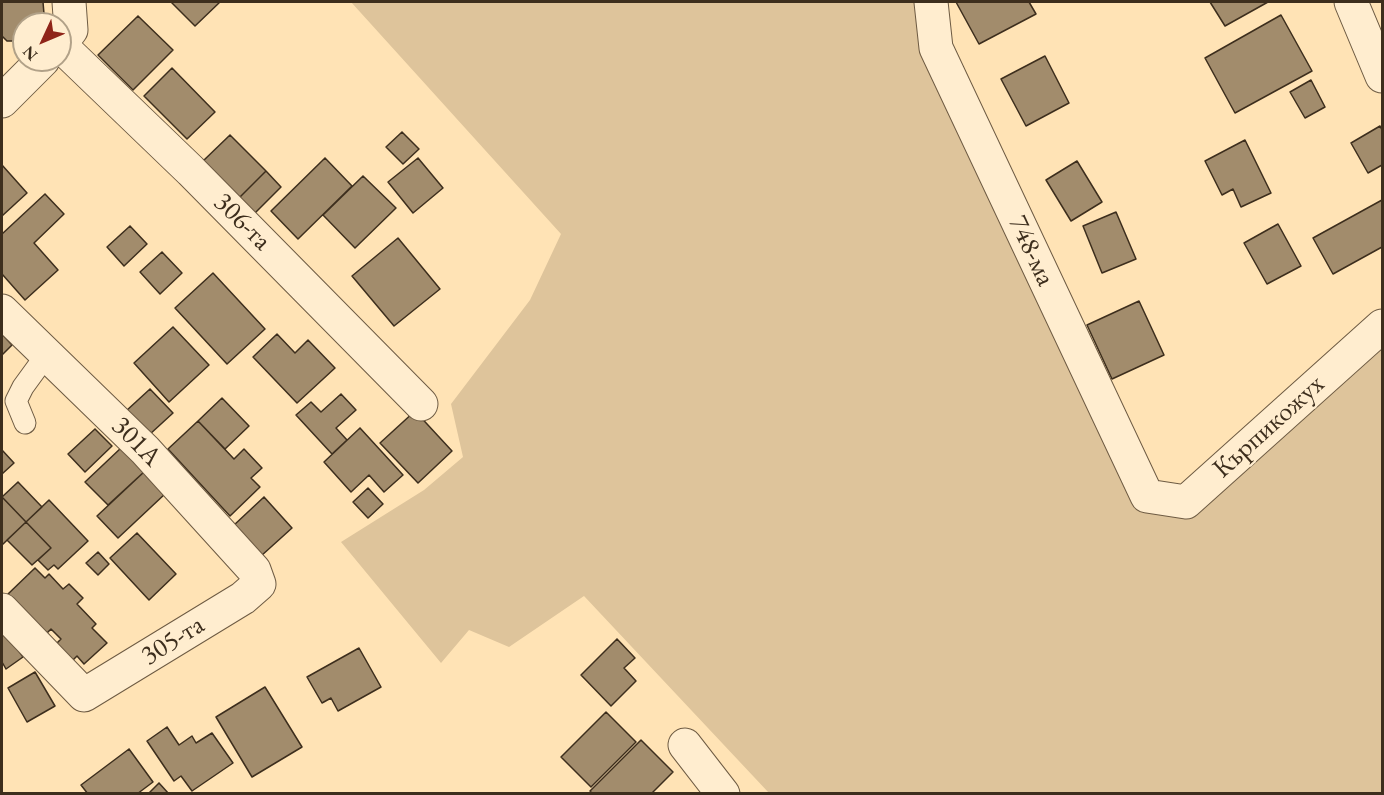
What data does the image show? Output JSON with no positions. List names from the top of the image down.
{
  "streets": {
    "street": [
      "306-та",
      "748-ма",
      "Кърпикожух",
      "301А",
      "305-та"
    ]
  },
  "crossings": [
    ["748-ма", "Кърпикожух"],
    ["301А", "305-та"]
  ],
  "north": "bottom left"
}
